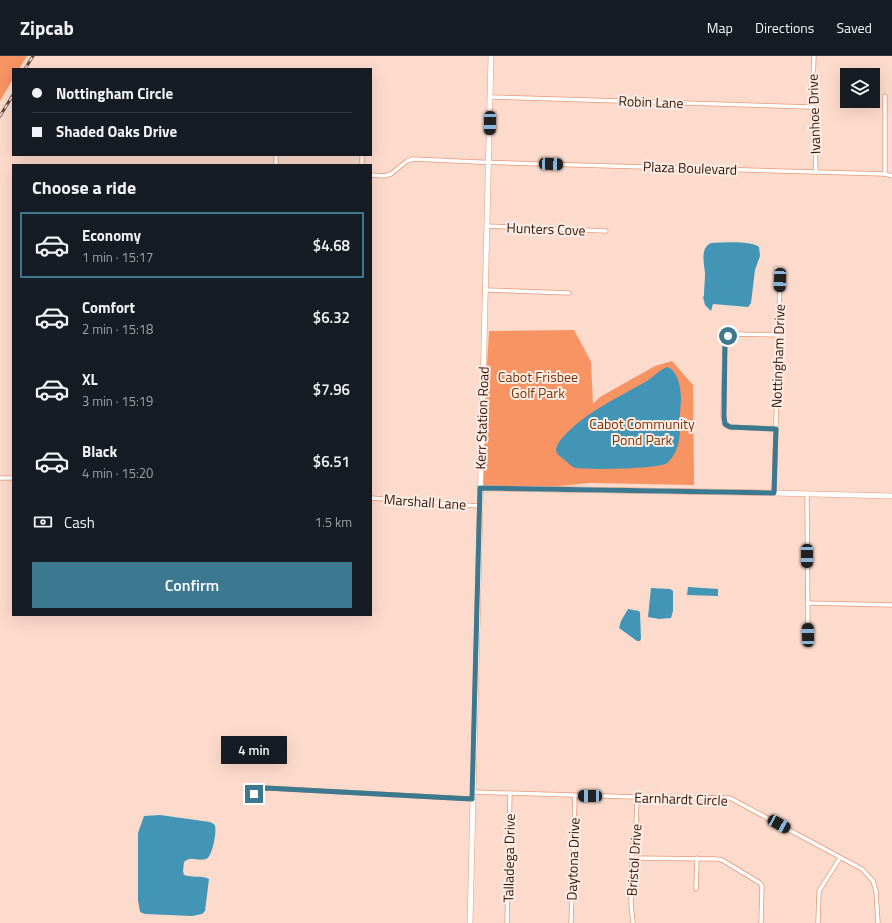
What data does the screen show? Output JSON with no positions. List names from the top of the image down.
{
  "streets": {
    "street": [
      "Robin Lane",
      "Ivanhoe Drive",
      "Plaza Boulevard",
      "Hunters Cove",
      "Nottingham Drive",
      "Kerr Station Road",
      "Marshall Lane",
      "Earnhardt Circle",
      "Talladega Drive",
      "Daytona Drive",
      "Bristol Drive"
    ]
  },
  "crossings": [
    ["Robin Lane", "Ivanhoe Drive"],
    ["Robin Lane", "Kerr Station Road"],
    ["Ivanhoe Drive", "Plaza Boulevard"],
    ["Plaza Boulevard", "Kerr Station Road"],
    ["Hunters Cove", "Kerr Station Road"],
    ["Kerr Station Road", "Marshall Lane"],
    ["Kerr Station Road", "Earnhardt Circle"],
    ["Earnhardt Circle", "Talladega Drive"],
    ["Earnhardt Circle", "Daytona Drive"],
    ["Earnhardt Circle", "Bristol Drive"]
  ],
  "parks": ["Cabot Frisbee Golf Park", "Cabot Community Pond Park"],
  "page": {
    "header": "Zipcab",
    "nav": ["Map", "Directions", "Saved"],
    "banner": ["Nottingham Circle", "Shaded Oaks Drive"],
    "heading": "Choose a ride",
    "list": [
      {
        "name": "Economy",
        "note": "1 min · 15:17",
        "value": "$4.68"
      },
      {
        "name": "Comfort",
        "note": "2 min · 15:18",
        "value": "$6.32"
      },
      {
        "name": "XL",
        "note": "3 min · 15:19",
        "value": "$7.96"
      },
      {
        "name": "Black",
        "note": "4 min · 15:20",
        "value": "$6.51"
      }
    ],
    "pay": ["Cash", "1.5 km"],
    "buttons": "Confirm",
    "bubble": "4 min"
  }
}
